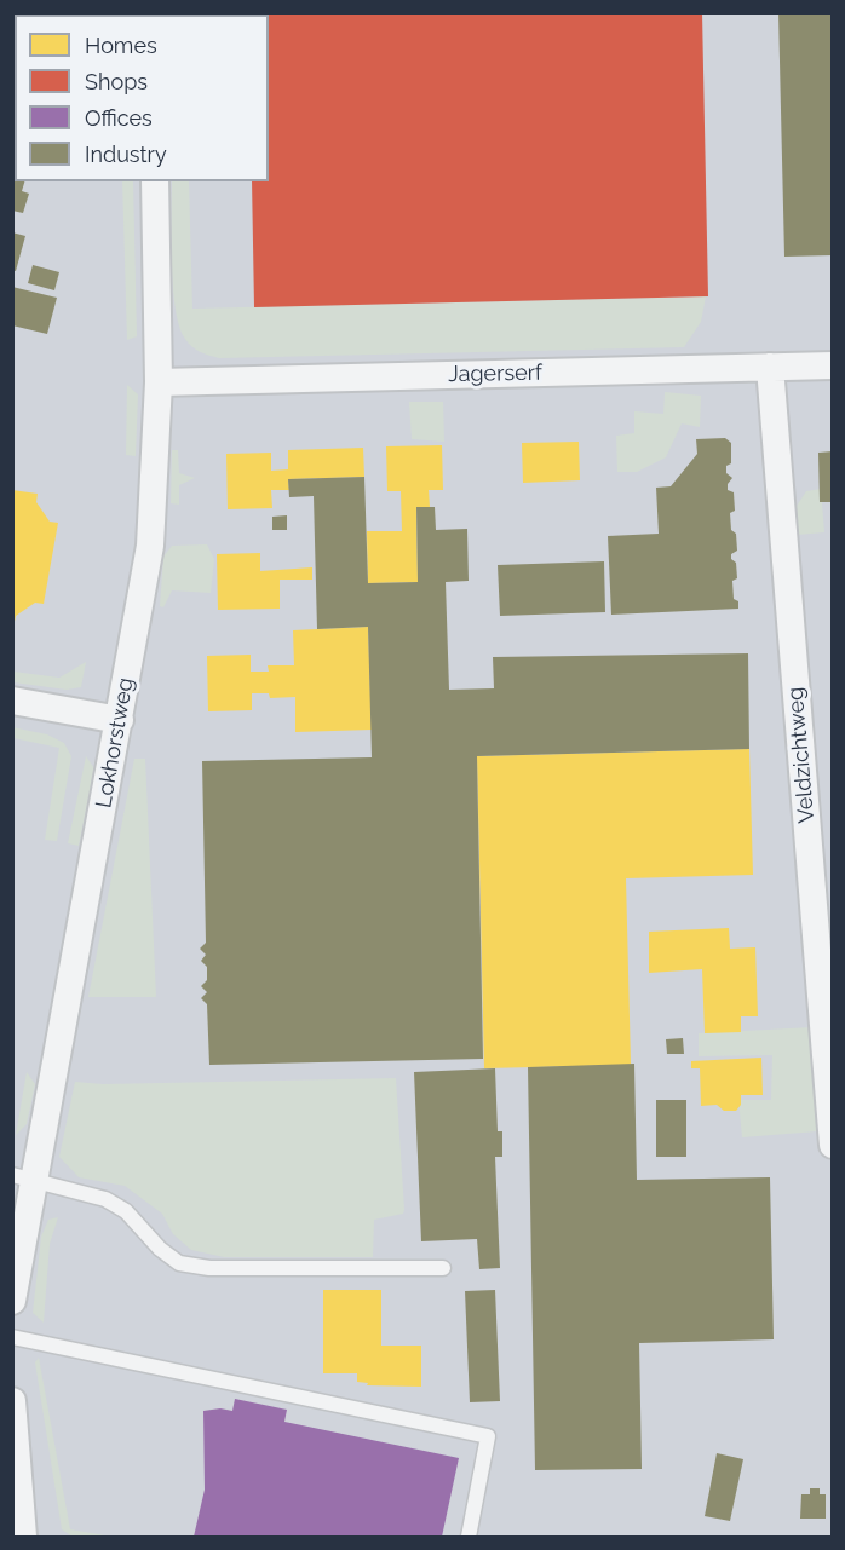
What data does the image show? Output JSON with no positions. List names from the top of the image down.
{
  "streets": {
    "street": ["Jagerserf", "Lokhorstweg", "Veldzichtweg"]
  },
  "crossings": [
    ["Jagerserf", "Lokhorstweg"],
    ["Jagerserf", "Veldzichtweg"]
  ],
  "legend": [
    "Homes",
    "Shops",
    "Offices",
    "Industry"
  ]
}
